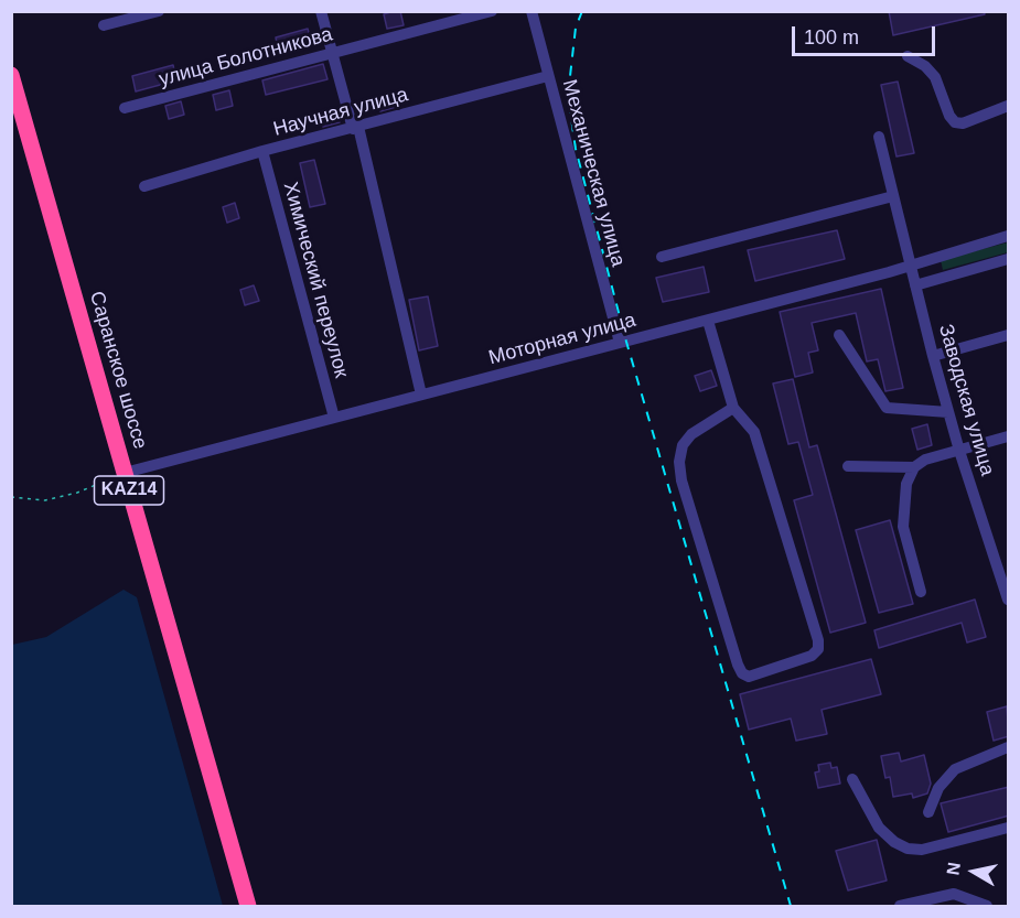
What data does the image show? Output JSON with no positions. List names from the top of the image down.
{
  "streets": {
    "highway": ["Саранское шоссе", "KAZ14"],
    "street": [
      "улица Болотникова",
      "Научная улица",
      "Механическая улица",
      "Химический переулок",
      "Моторная улица",
      "Заводская улица"
    ]
  },
  "crossings": [
    ["Научная улица", "Механическая улица"],
    ["Научная улица", "Химический переулок"],
    ["Механическая улица", "Моторная улица"],
    ["Химический переулок", "Моторная улица"],
    ["Моторная улица", "Саранское шоссе"],
    ["Моторная улица", "Заводская улица"]
  ],
  "scale_bar": "100 m",
  "north": "left"
}
